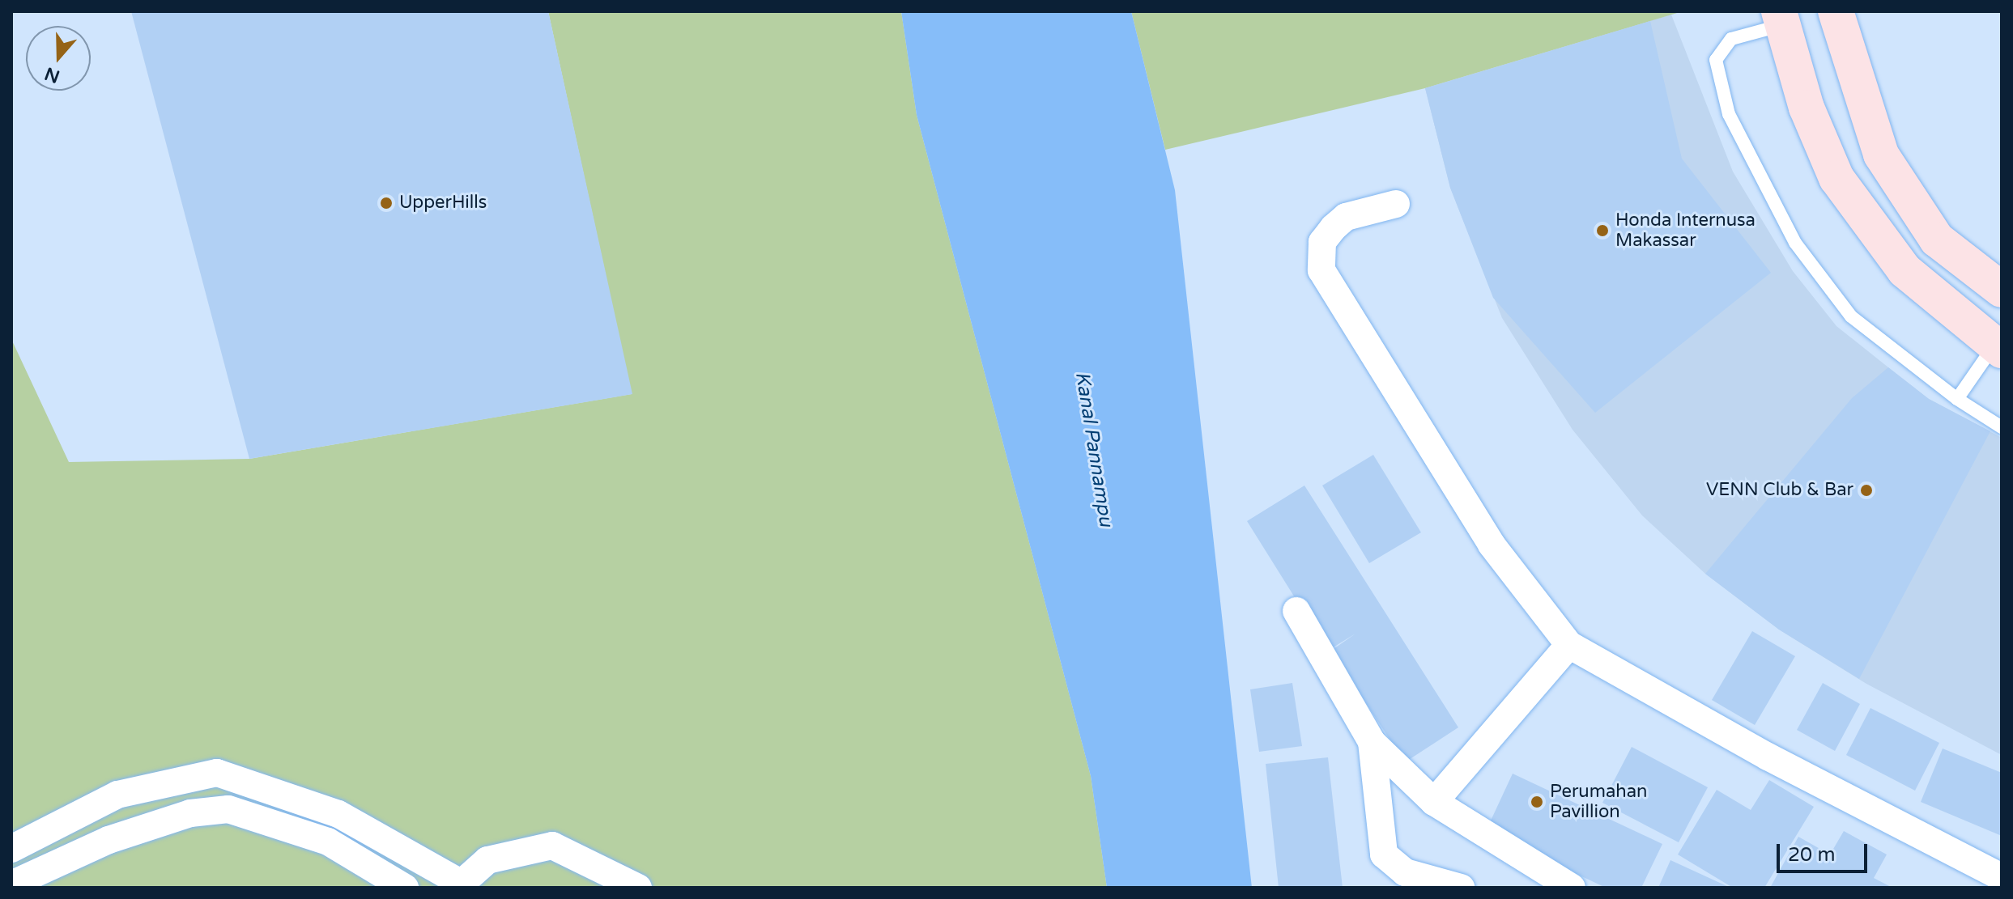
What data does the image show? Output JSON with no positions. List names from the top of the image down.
{
  "water": ["Kanal Pannampu"],
  "places": [
    "UpperHills",
    "Honda Internusa Makassar",
    "VENN Club & Bar",
    "Perumahan Pavillion"
  ],
  "scale_bar": "20 m",
  "north": "bottom"
}
